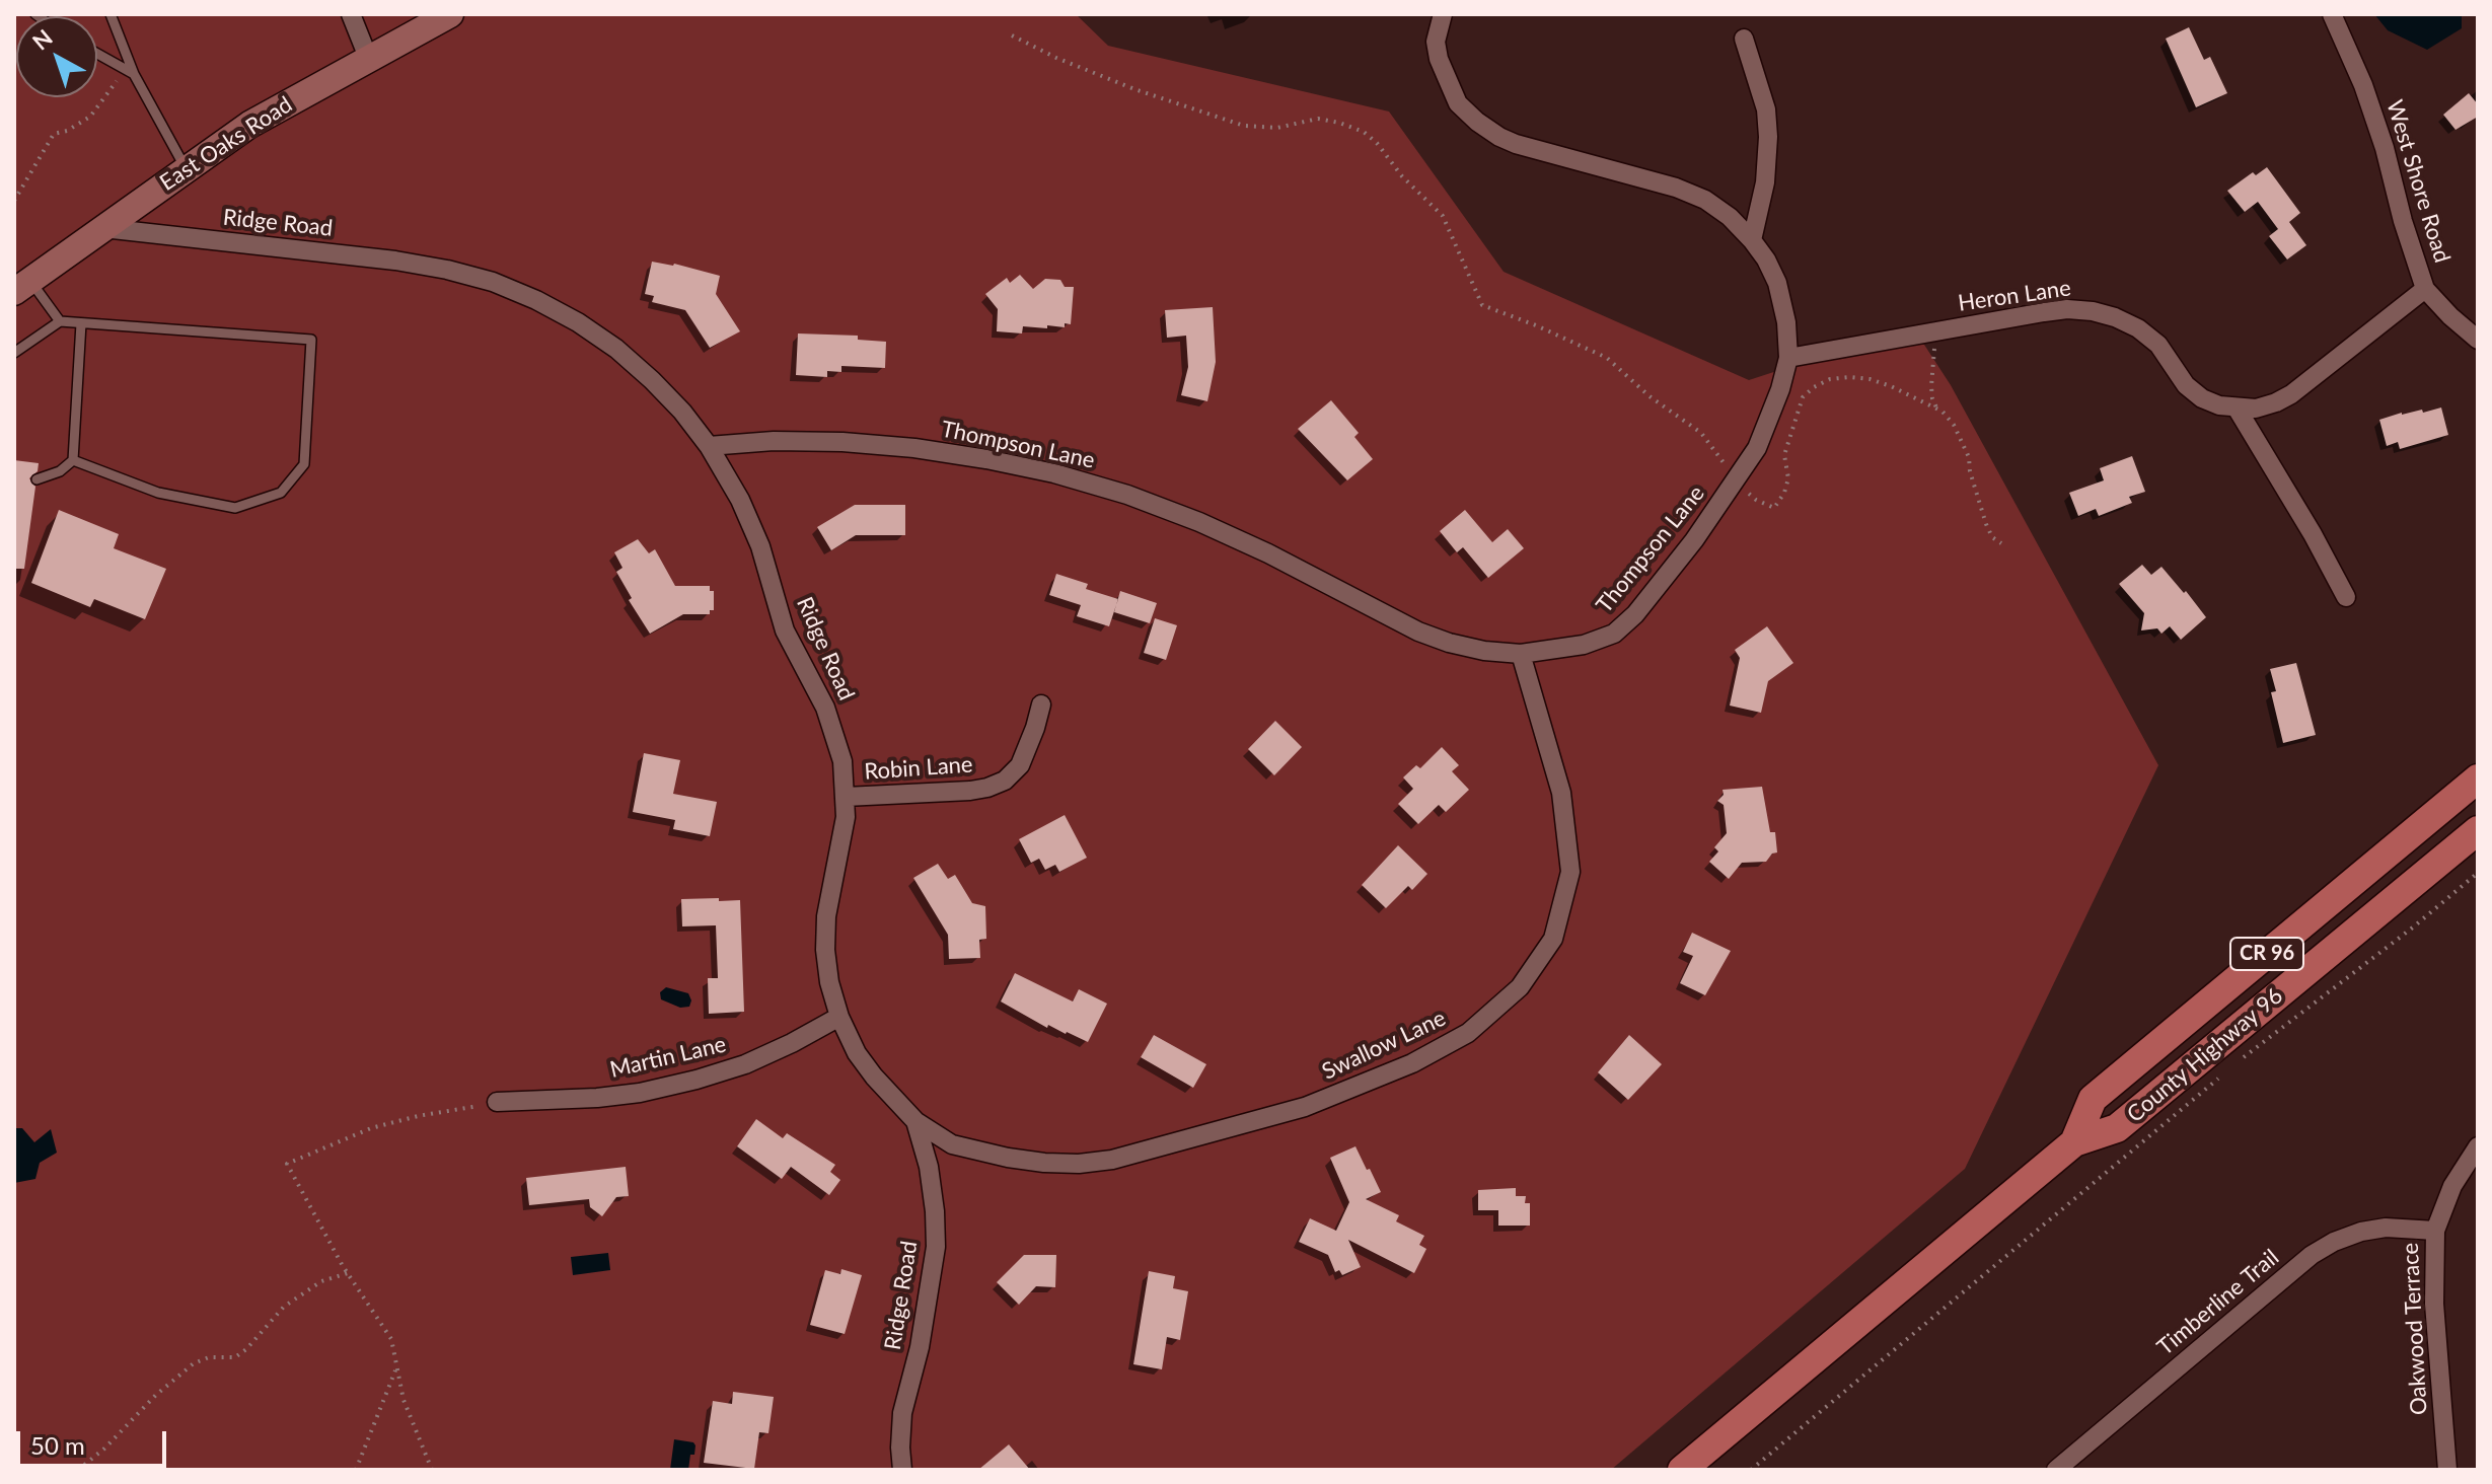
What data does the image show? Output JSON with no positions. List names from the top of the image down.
{
  "streets": {
    "main road": ["CR 96", "County Highway 96"],
    "street": [
      "East Oaks Road",
      "West Shore Road",
      "Ridge Road",
      "Heron Lane",
      "Thompson Lane",
      "Robin Lane",
      "Swallow Lane",
      "Martin Lane",
      "Timberline Trail",
      "Oakwood Terrace"
    ]
  },
  "crossings": [
    ["East Oaks Road", "Ridge Road"],
    ["West Shore Road", "Heron Lane"],
    ["Ridge Road", "Thompson Lane"],
    ["Ridge Road", "Robin Lane"],
    ["Ridge Road", "Swallow Lane"],
    ["Ridge Road", "Martin Lane"],
    ["Heron Lane", "Thompson Lane"],
    ["Thompson Lane", "Swallow Lane"],
    ["Timberline Trail", "Oakwood Terrace"]
  ],
  "scale_bar": "50 m",
  "north": "top left"
}
